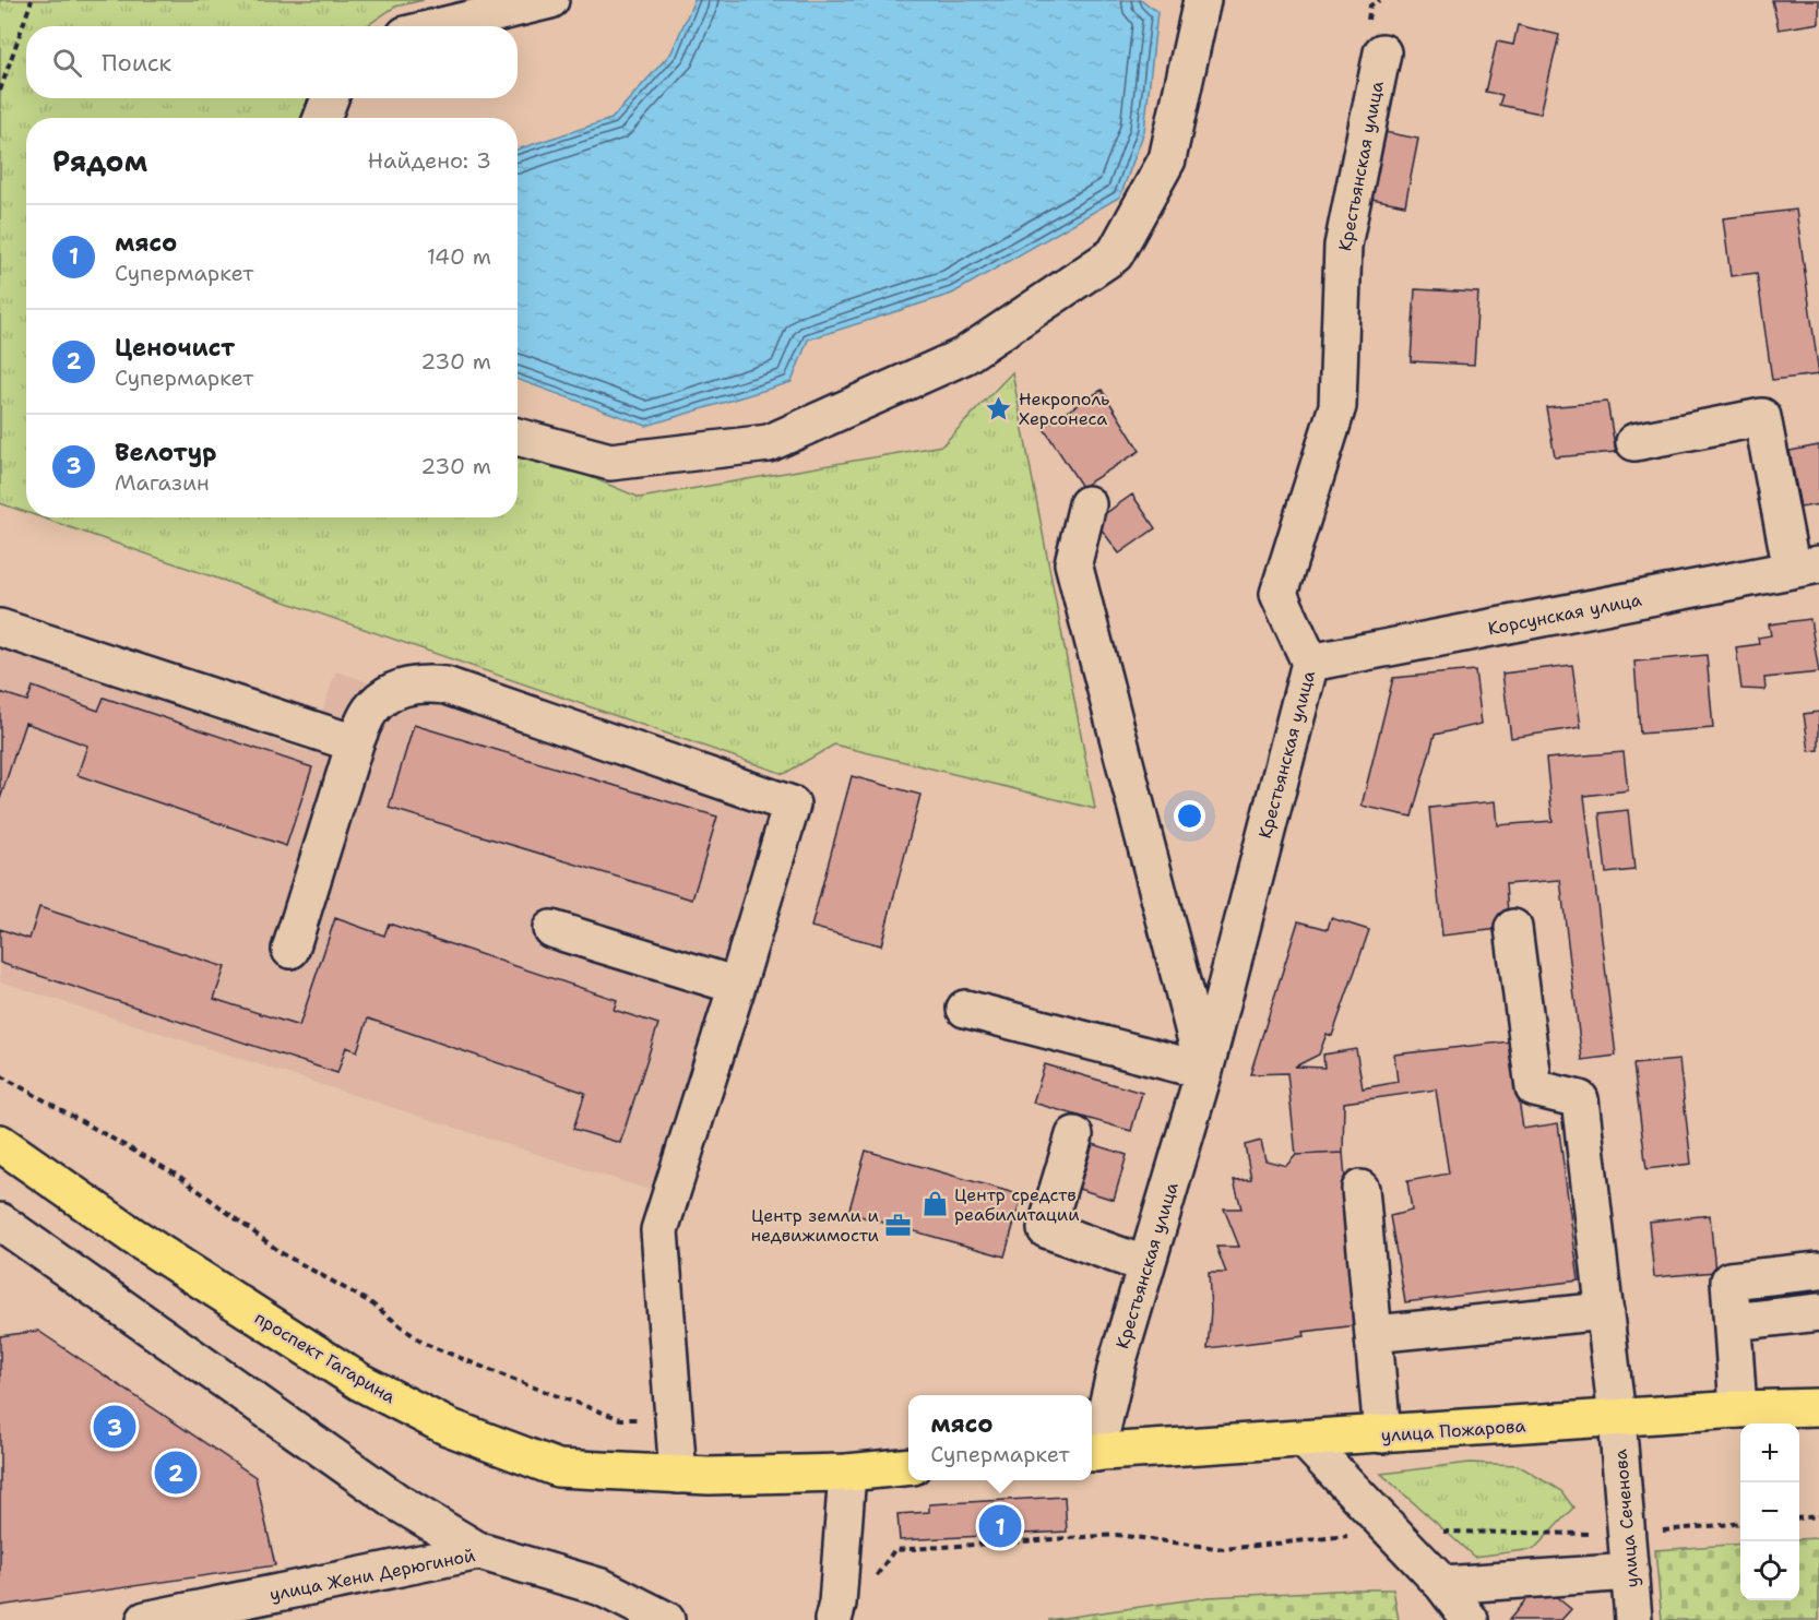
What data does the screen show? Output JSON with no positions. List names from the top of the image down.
{
  "streets": {
    "main road": ["проспект Гагарина", "улица Пожарова"],
    "street": [
      "Крестьянская улица",
      "Корсунская улица",
      "улица Сеченова",
      "улица Жени Дерюгиной"
    ]
  },
  "crossings": [
    ["Крестьянская улица", "Корсунская улица"],
    ["Крестьянская улица", "улица Пожарова"],
    ["улица Пожарова", "улица Сеченова"]
  ],
  "places": {
    "place": ["Некрополь Херсонеса"],
    "shop": ["Центр средств реабилитации"],
    "office": ["Центр земли и недвижимости"]
  },
  "page": {
    "search": "Поиск",
    "heading": ["Рядом", "Найдено: 3"],
    "list": [
      {
        "mark": "1",
        "name": "мясо",
        "note": "Супермаркет",
        "value": "140 m"
      },
      {
        "mark": "2",
        "name": "Ценочист",
        "note": "Супермаркет",
        "value": "230 m"
      },
      {
        "mark": "3",
        "name": "Велотур",
        "note": "Магазин",
        "value": "230 m"
      }
    ],
    "popup": ["мясо", "Супермаркет"],
    "pins": ["3", "2", "1"],
    "map_buttons": ["+", "−"]
  }
}
